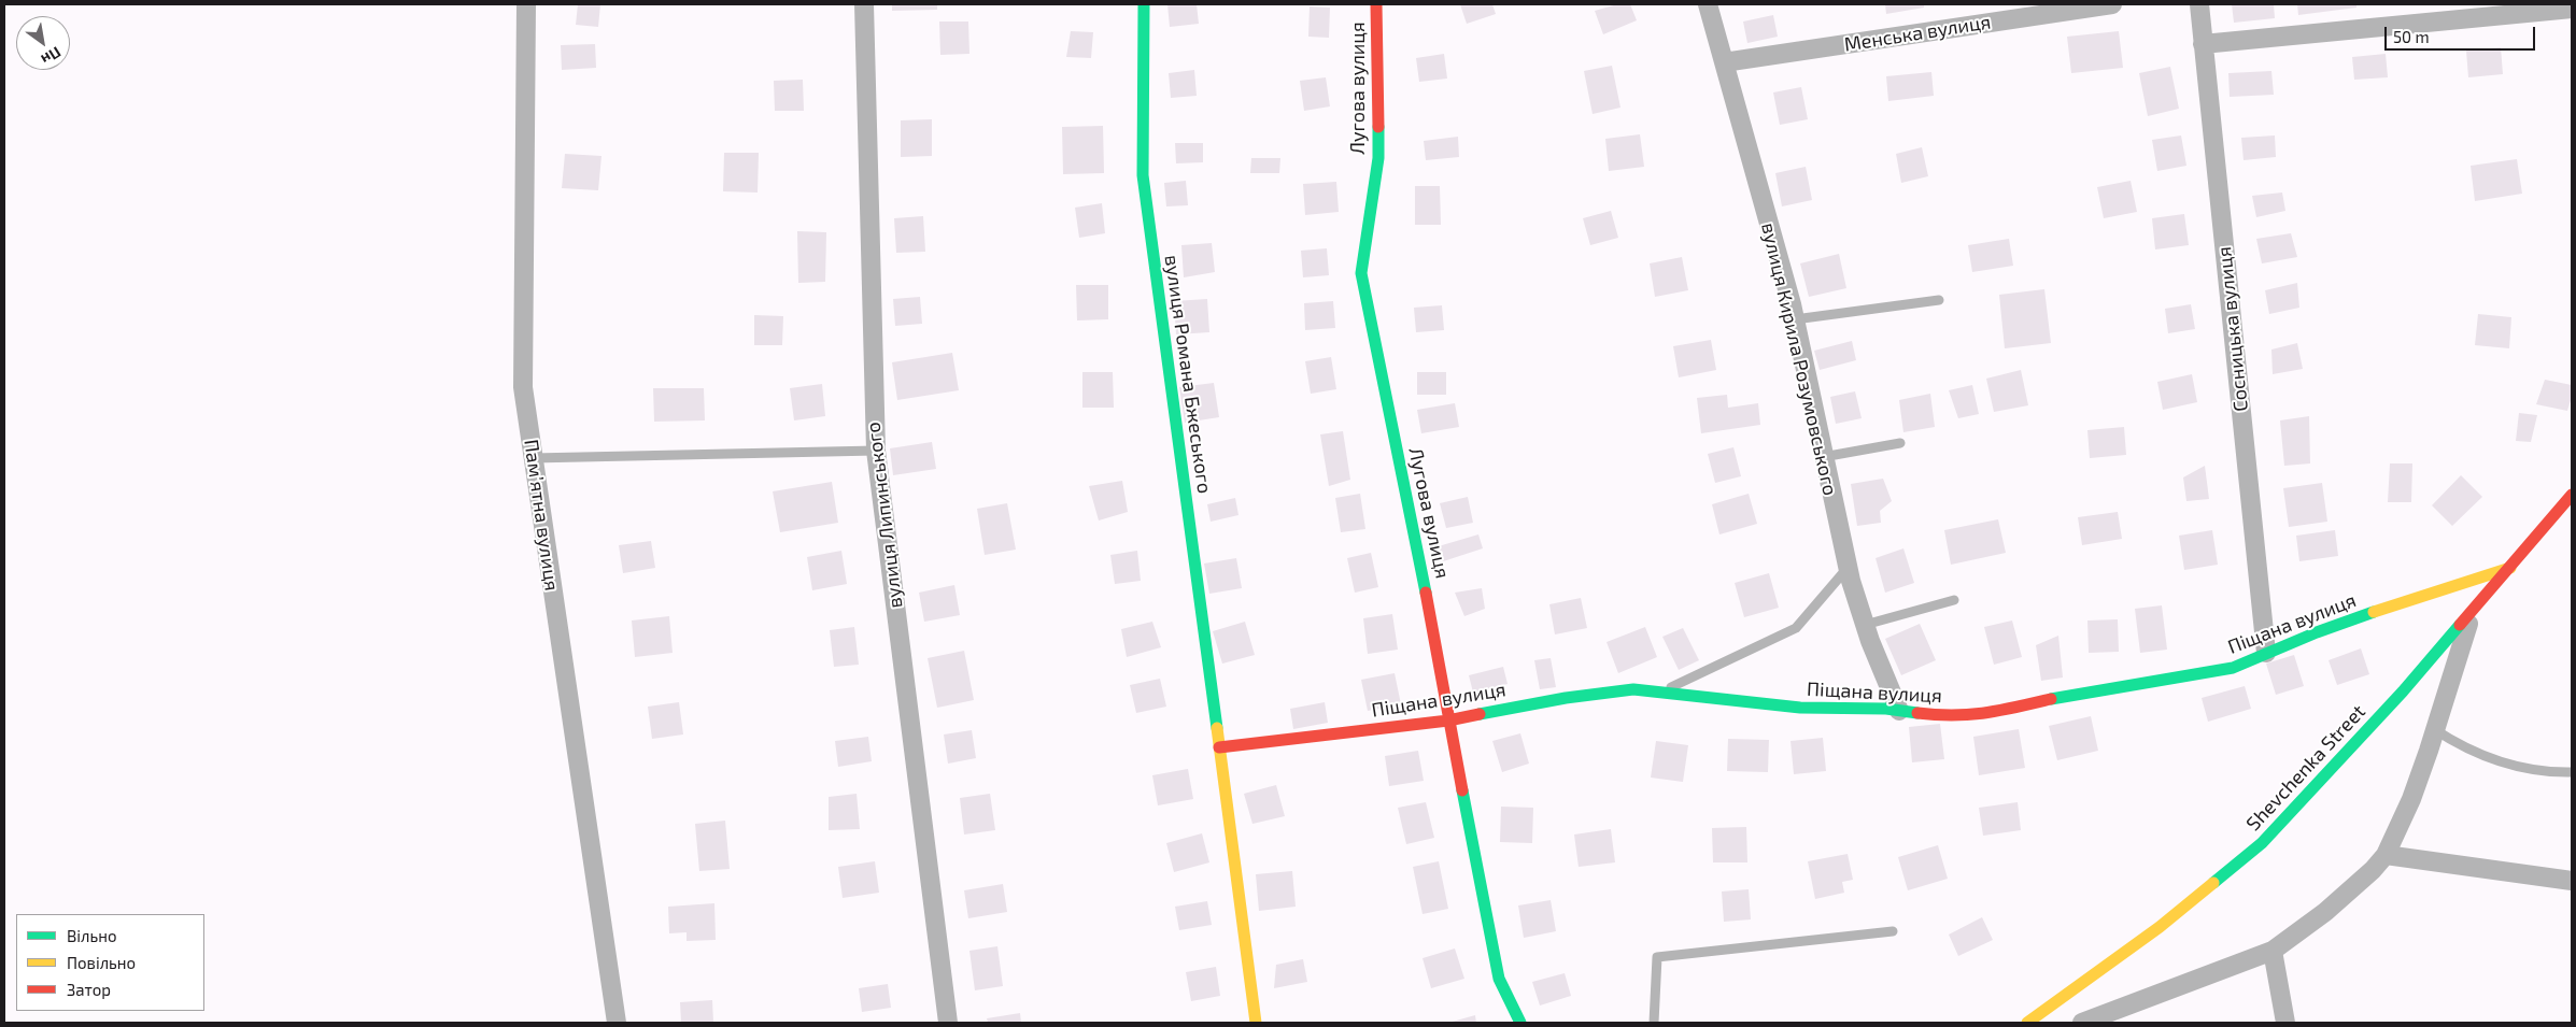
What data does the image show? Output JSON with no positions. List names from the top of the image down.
{
  "streets": {
    "street": [
      "Менська вулиця",
      "Лугова вулиця",
      "Сосницька вулиця",
      "вулиця Кирила Розумовського",
      "вулиця Романа Бжеського",
      "Памʼятна вулиця",
      "вулиця Липинського",
      "Піщана вулиця",
      "Shevchenka Street"
    ]
  },
  "crossings": [
    ["Менська вулиця", "вулиця Кирила Розумовського"],
    ["Лугова вулиця", "Піщана вулиця"],
    ["Сосницька вулиця", "Піщана вулиця"],
    ["вулиця Кирила Розумовського", "Піщана вулиця"],
    ["вулиця Романа Бжеського", "Піщана вулиця"],
    ["Піщана вулиця", "Shevchenka Street"]
  ],
  "legend": ["Вільно", "Повільно", "Затор"],
  "scale_bar": "50 m",
  "north": "bottom right"
}
